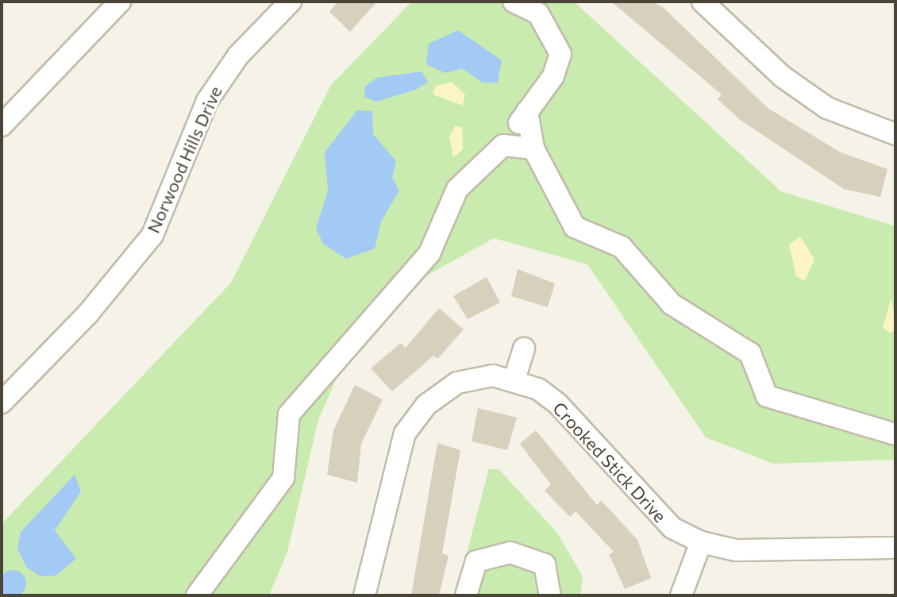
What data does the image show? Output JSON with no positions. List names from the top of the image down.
{
  "streets": {
    "street": ["Norwood Hills Drive", "Crooked Stick Drive"]
  }
}
